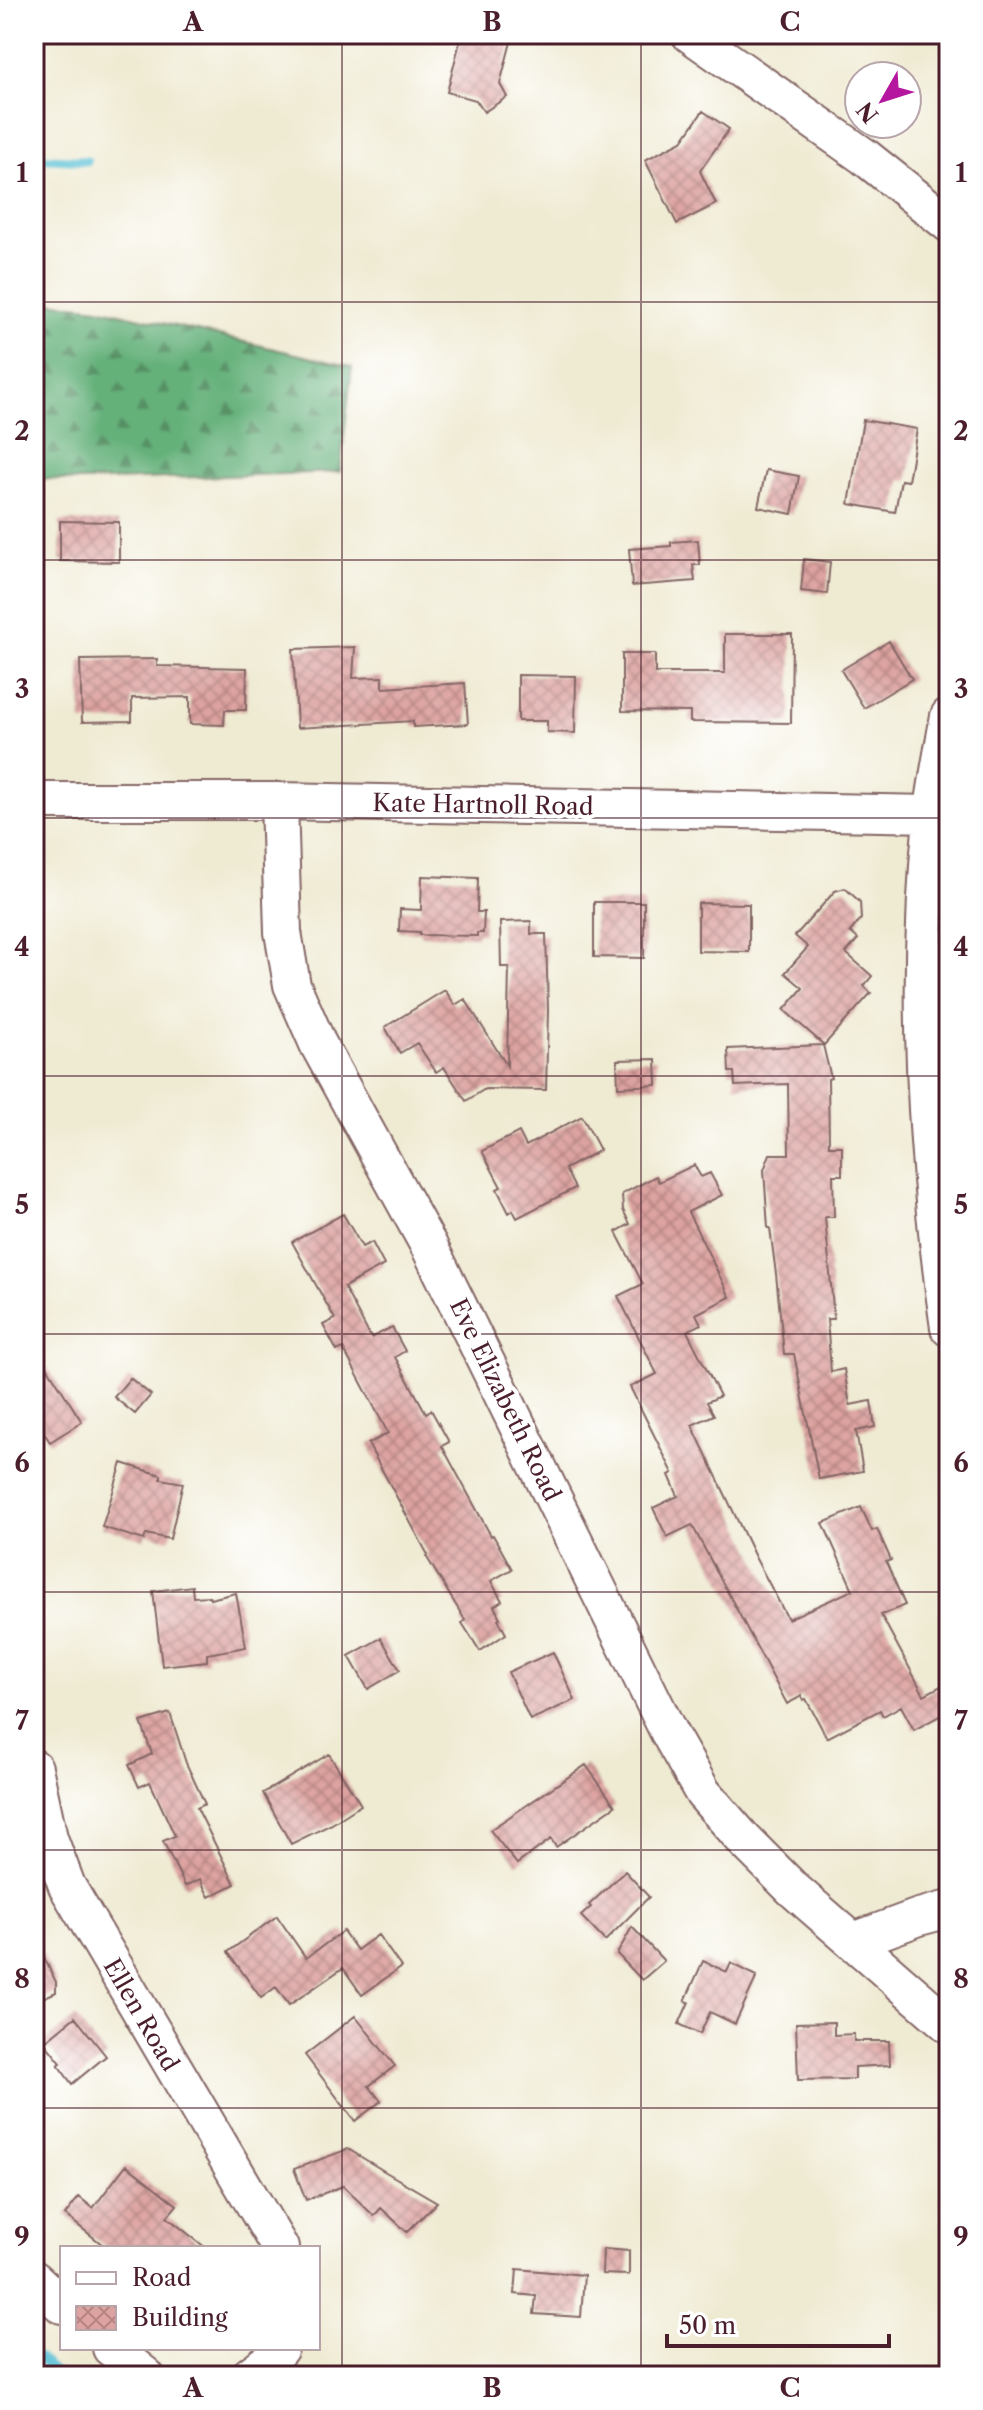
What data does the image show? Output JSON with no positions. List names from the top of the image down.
{
  "streets": {
    "street": ["Kate Hartnoll Road", "Eve Elizabeth Road", "Ellen Road"]
  },
  "crossings": [
    ["Kate Hartnoll Road", "Eve Elizabeth Road"]
  ],
  "legend": ["Road", "Building"],
  "scale_bar": "50 m",
  "north": "bottom left",
  "grid": {
    "columns": ["A", "B", "C"],
    "rows": [
      "1",
      "2",
      "3",
      "4",
      "5",
      "6",
      "7",
      "8",
      "9"
    ]
  }
}
